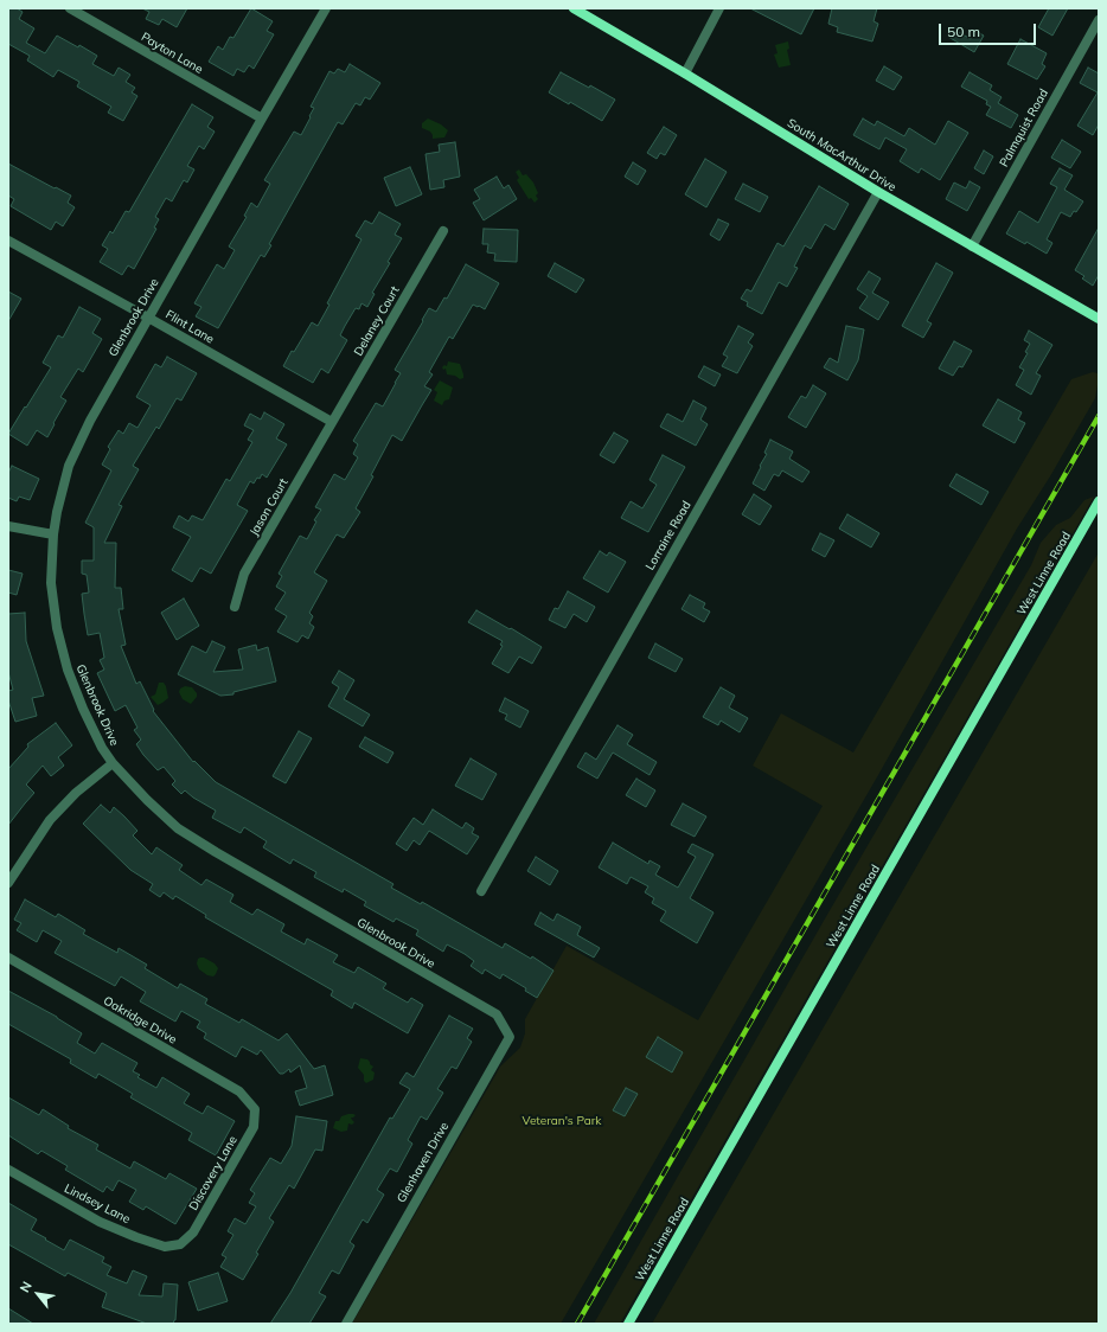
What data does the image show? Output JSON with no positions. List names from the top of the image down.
{
  "streets": {
    "street": [
      "Payton Lane",
      "Palmquist Road",
      "South MacArthur Drive",
      "Glenbrook Drive",
      "Delaney Court",
      "Flint Lane",
      "Jason Court",
      "Lorraine Road",
      "West Linne Road",
      "Oakridge Drive",
      "Glenhaven Drive",
      "Discovery Lane",
      "Lindsey Lane"
    ]
  },
  "crossings": [
    ["Payton Lane", "Glenbrook Drive"],
    ["Palmquist Road", "South MacArthur Drive"],
    ["South MacArthur Drive", "Lorraine Road"],
    ["Glenbrook Drive", "Flint Lane"],
    ["Glenbrook Drive", "Glenhaven Drive"],
    ["Delaney Court", "Flint Lane"],
    ["Delaney Court", "Jason Court"],
    ["Flint Lane", "Jason Court"],
    ["Oakridge Drive", "Discovery Lane"],
    ["Discovery Lane", "Lindsey Lane"]
  ],
  "parks": ["Veteran's Park"],
  "scale_bar": "50 m",
  "north": "top left"
}
